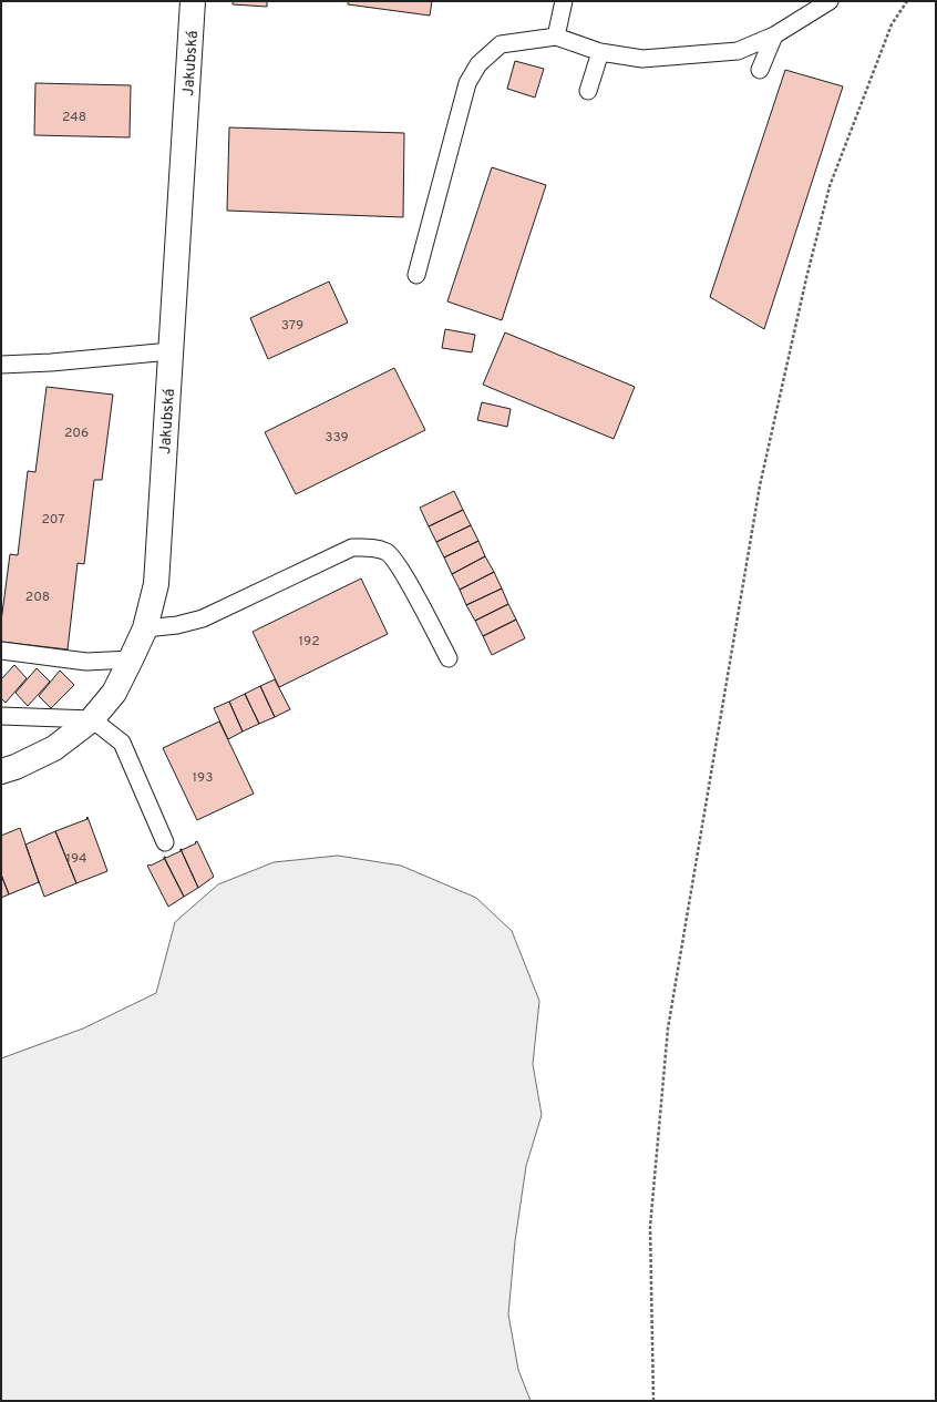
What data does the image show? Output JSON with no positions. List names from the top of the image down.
{
  "streets": {
    "street": ["Jakubská"]
  },
  "house_numbers": [
    "248",
    "379",
    "206",
    "339",
    "207",
    "208",
    "192",
    "193",
    "194"
  ]
}
